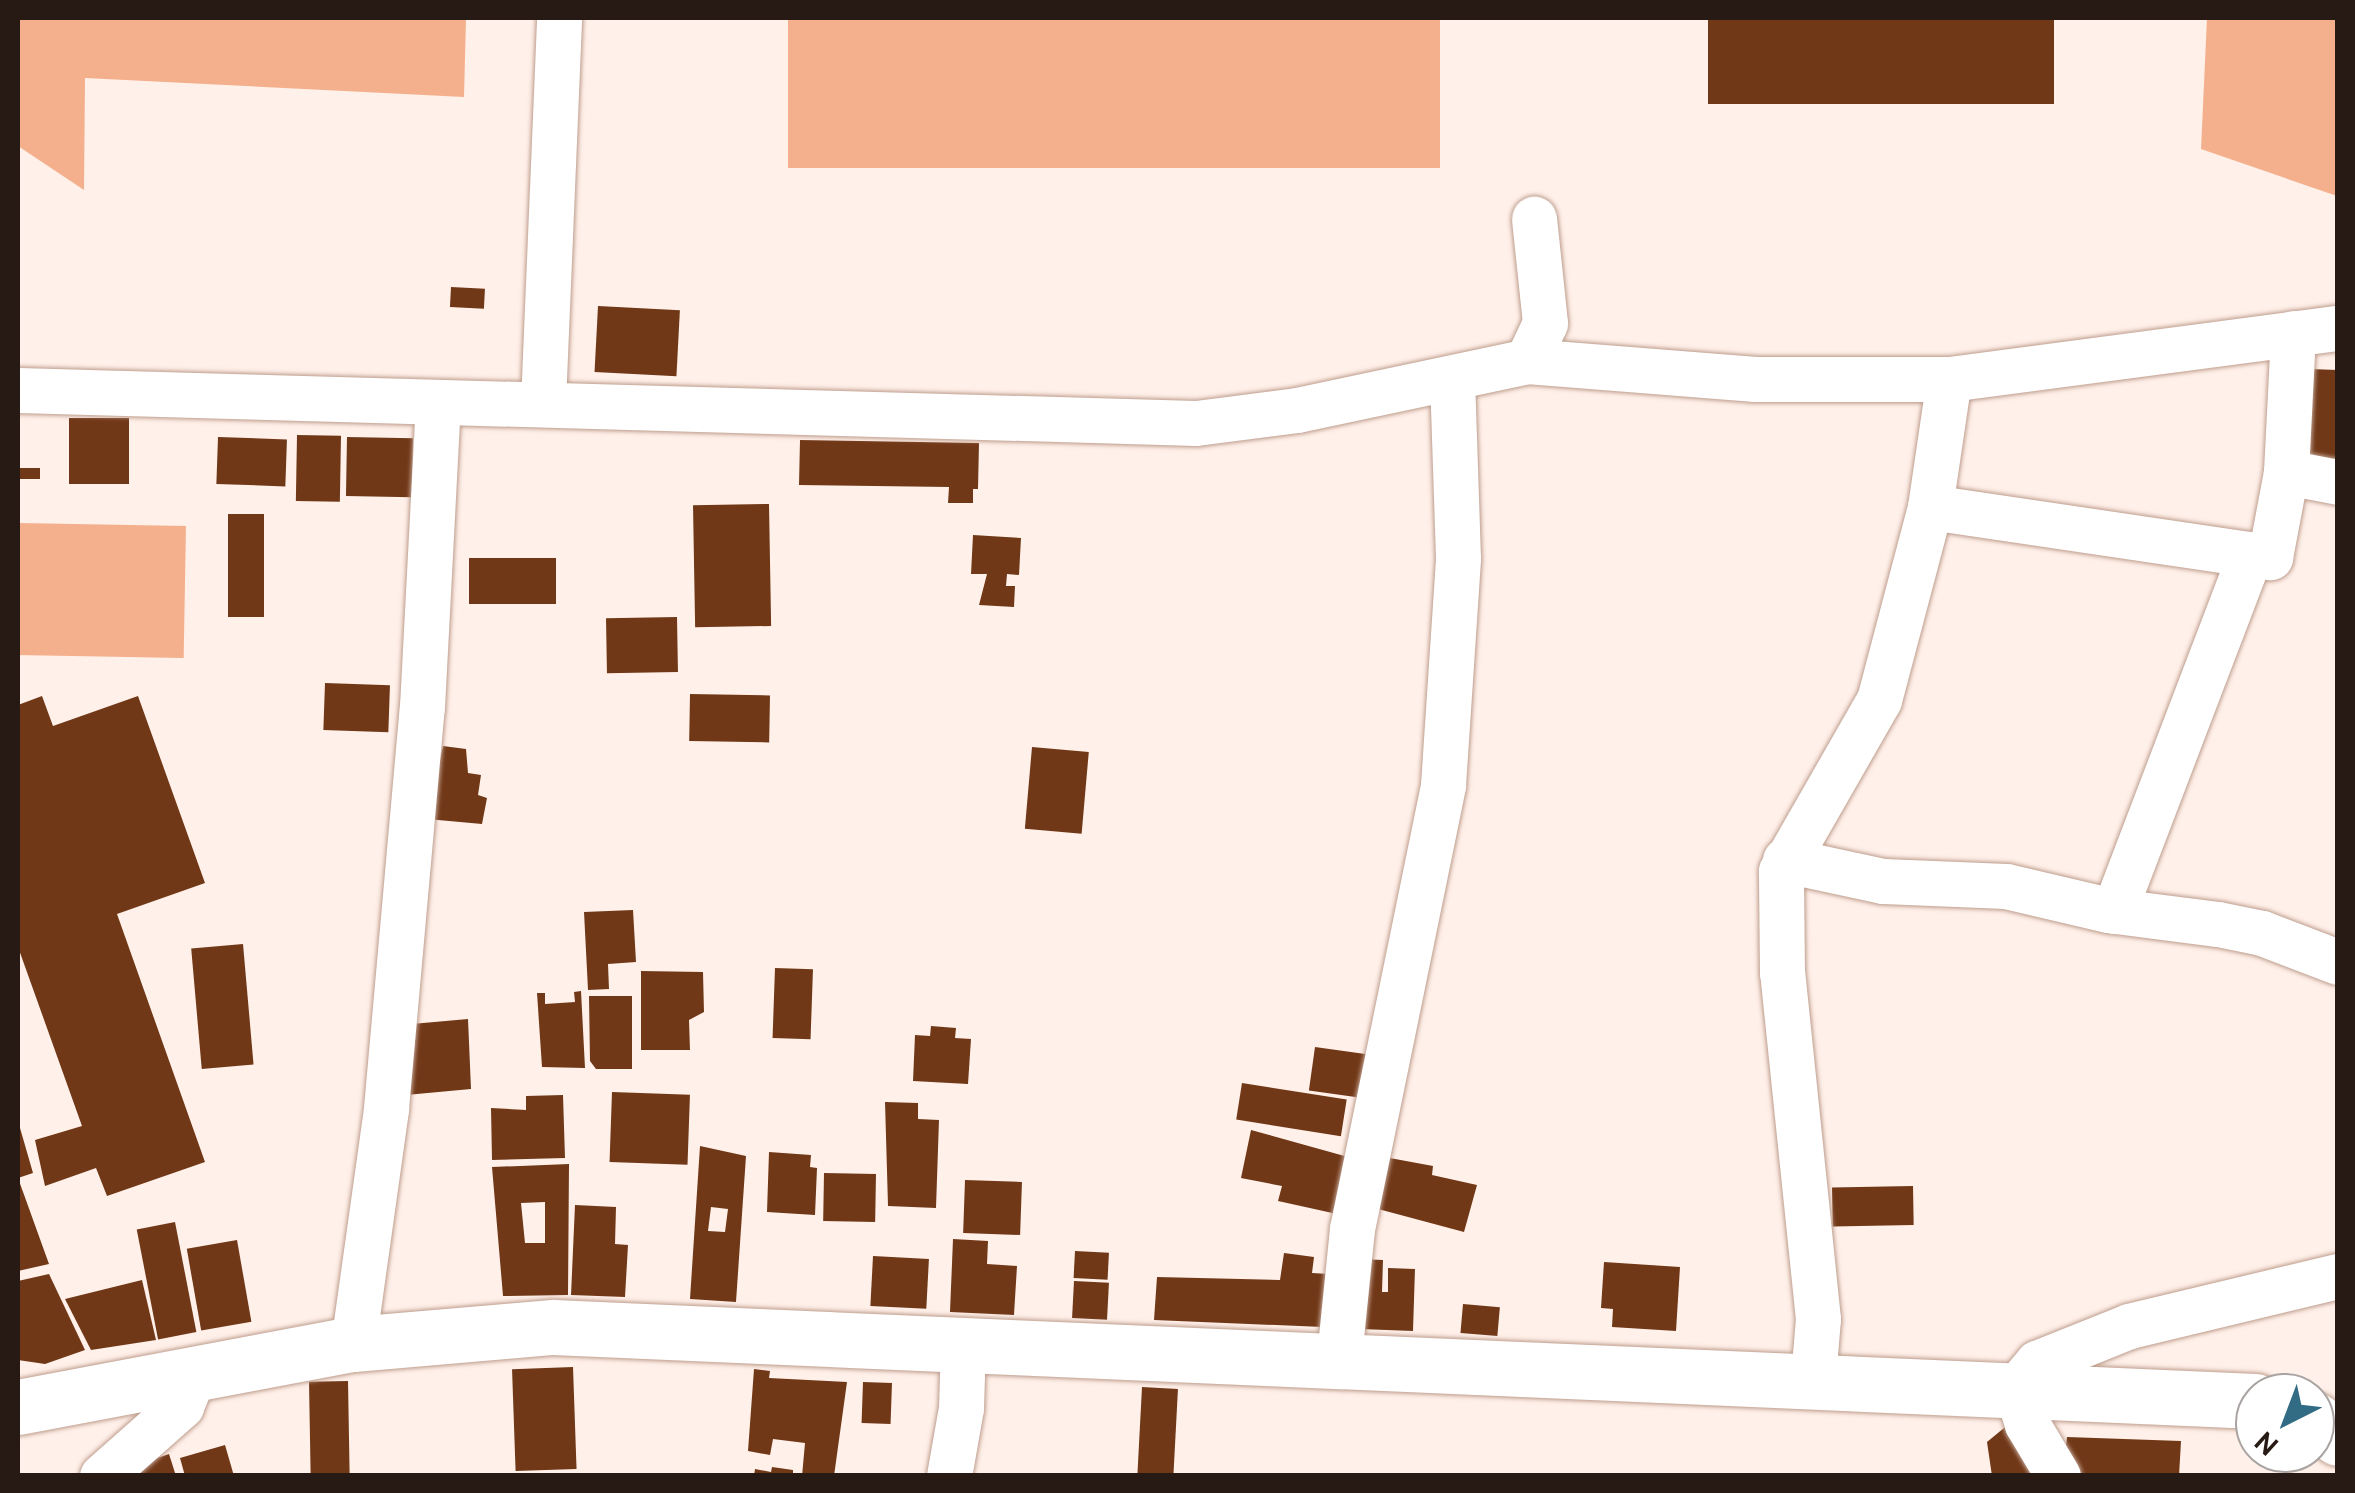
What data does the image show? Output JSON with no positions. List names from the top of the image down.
{
  "north": "bottom left"
}
